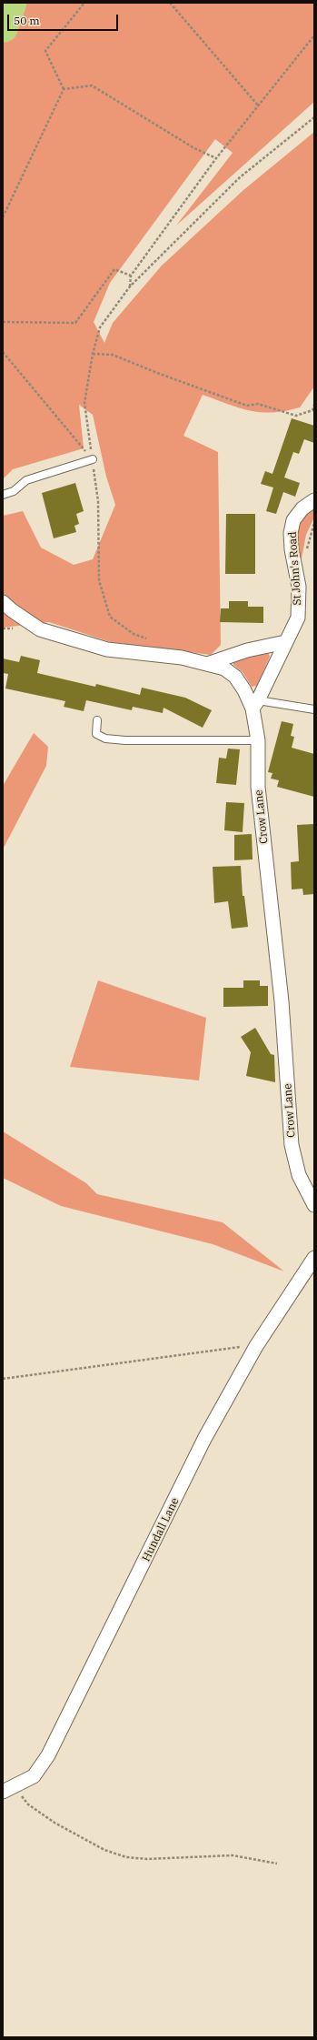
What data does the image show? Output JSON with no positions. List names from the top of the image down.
{
  "streets": {
    "street": ["St John's Road", "Crow Lane", "Hundall Lane"]
  },
  "crossings": [
    ["St John's Road", "Crow Lane"]
  ],
  "scale_bar": "50 m"
}
